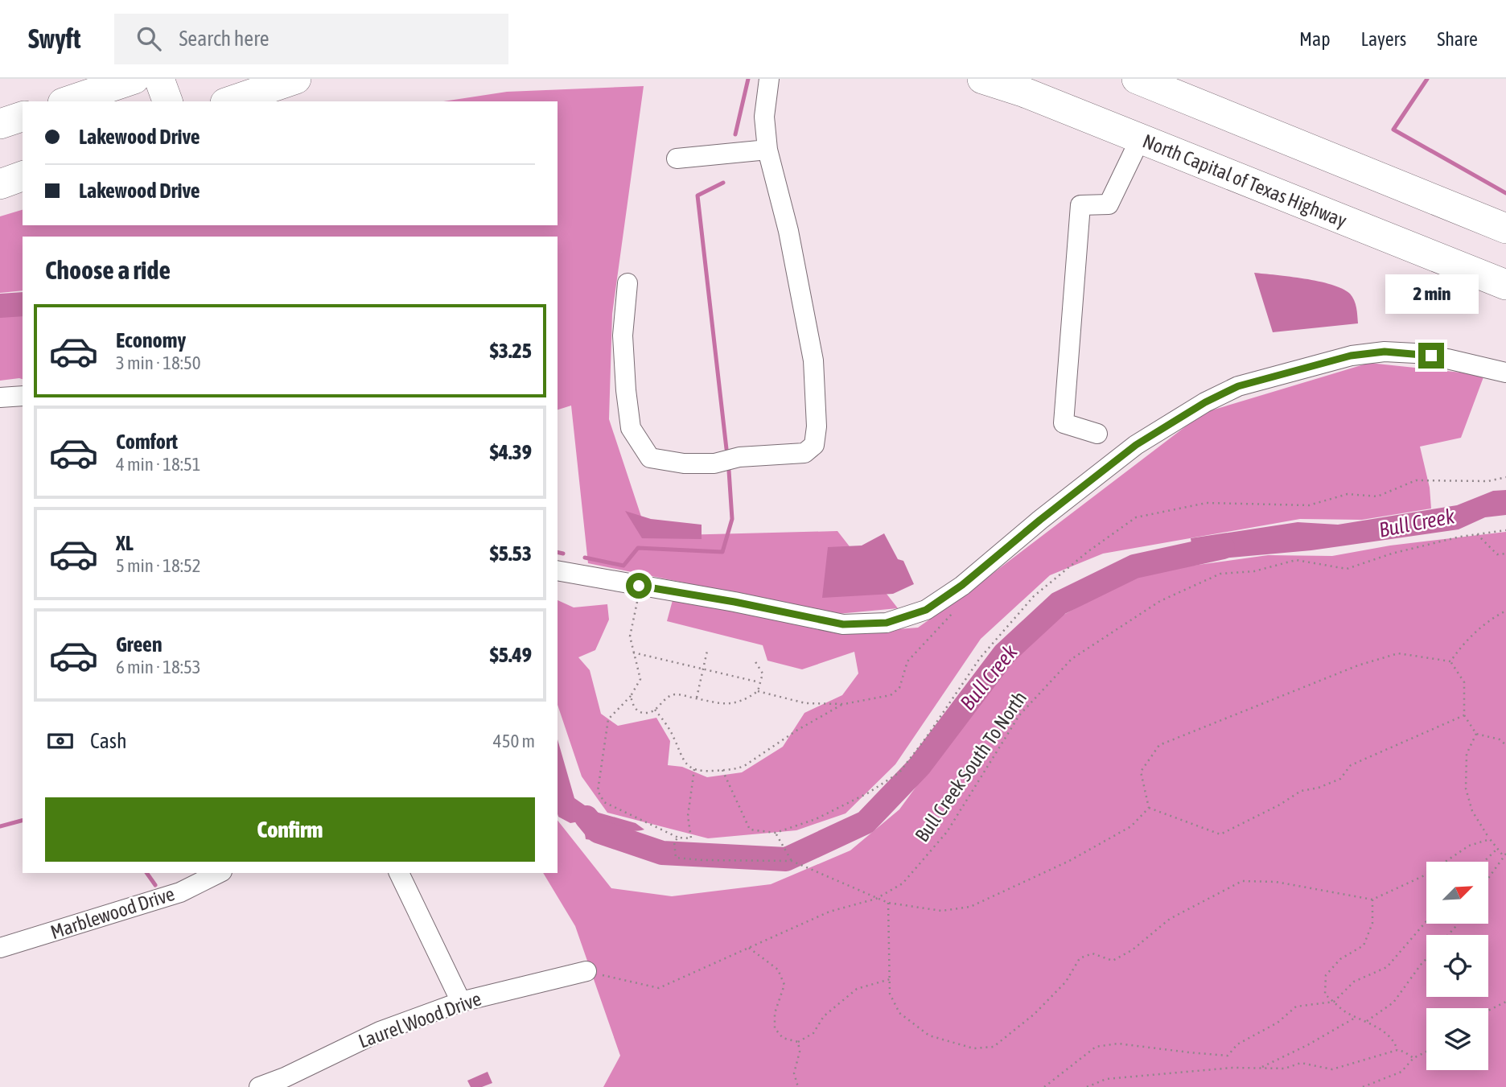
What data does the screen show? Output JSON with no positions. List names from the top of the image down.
{
  "streets": {
    "highway": ["North Capital of Texas Highway"],
    "street": ["Marblewood Drive", "Laurel Wood Drive"],
    "path": ["Bull Creek South To North"]
  },
  "crossings": [
    ["Bull Creek South To North", "Laurel Wood Drive"]
  ],
  "water": ["Bull Creek"],
  "north": "top right",
  "page": {
    "header": "Swyft",
    "search": "Search here",
    "nav": ["Map", "Layers", "Share"],
    "banner": ["Lakewood Drive", "Lakewood Drive"],
    "heading": "Choose a ride",
    "bubble": "2 min",
    "list": [
      {
        "name": "Economy",
        "note": "3 min · 18:50",
        "value": "$3.25"
      },
      {
        "name": "Comfort",
        "note": "4 min · 18:51",
        "value": "$4.39"
      },
      {
        "name": "XL",
        "note": "5 min · 18:52",
        "value": "$5.53"
      },
      {
        "name": "Green",
        "note": "6 min · 18:53",
        "value": "$5.49"
      }
    ],
    "pay": ["Cash", "450 m"],
    "buttons": "Confirm"
  }
}
